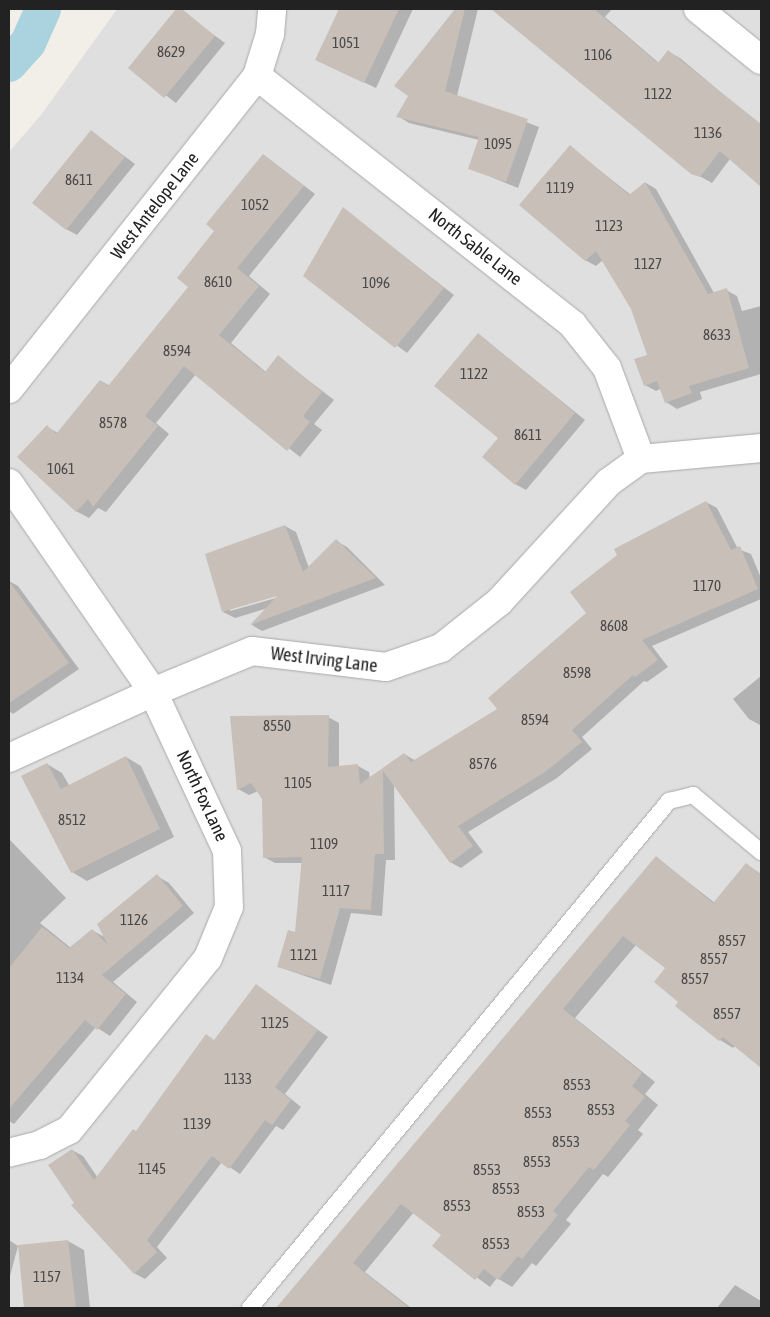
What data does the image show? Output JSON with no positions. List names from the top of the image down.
{
  "streets": {
    "street": [
      "West Antelope Lane",
      "North Sable Lane",
      "West Irving Lane",
      "North Fox Lane"
    ]
  },
  "crossings": [
    ["West Antelope Lane", "North Sable Lane"],
    ["North Sable Lane", "West Irving Lane"],
    ["West Irving Lane", "North Fox Lane"]
  ],
  "house_numbers": [
    "1051",
    "8629",
    "1106",
    "1122",
    "1136",
    "1095",
    "8611",
    "1119",
    "1052",
    "1123",
    "1127",
    "8610",
    "1096",
    "8633",
    "8594",
    "1122",
    "8578",
    "8611",
    "1061",
    "1170",
    "8608",
    "8598",
    "8594",
    "8550",
    "8576",
    "1105",
    "8512",
    "1109",
    "1117",
    "1126",
    "8557",
    "1121",
    "8557",
    "1134",
    "8557",
    "8557",
    "1125",
    "1133",
    "8553",
    "8553",
    "8553",
    "1139",
    "8553",
    "8553",
    "1145",
    "8553",
    "8553",
    "8553",
    "8553",
    "8553",
    "1157"
  ]
}
